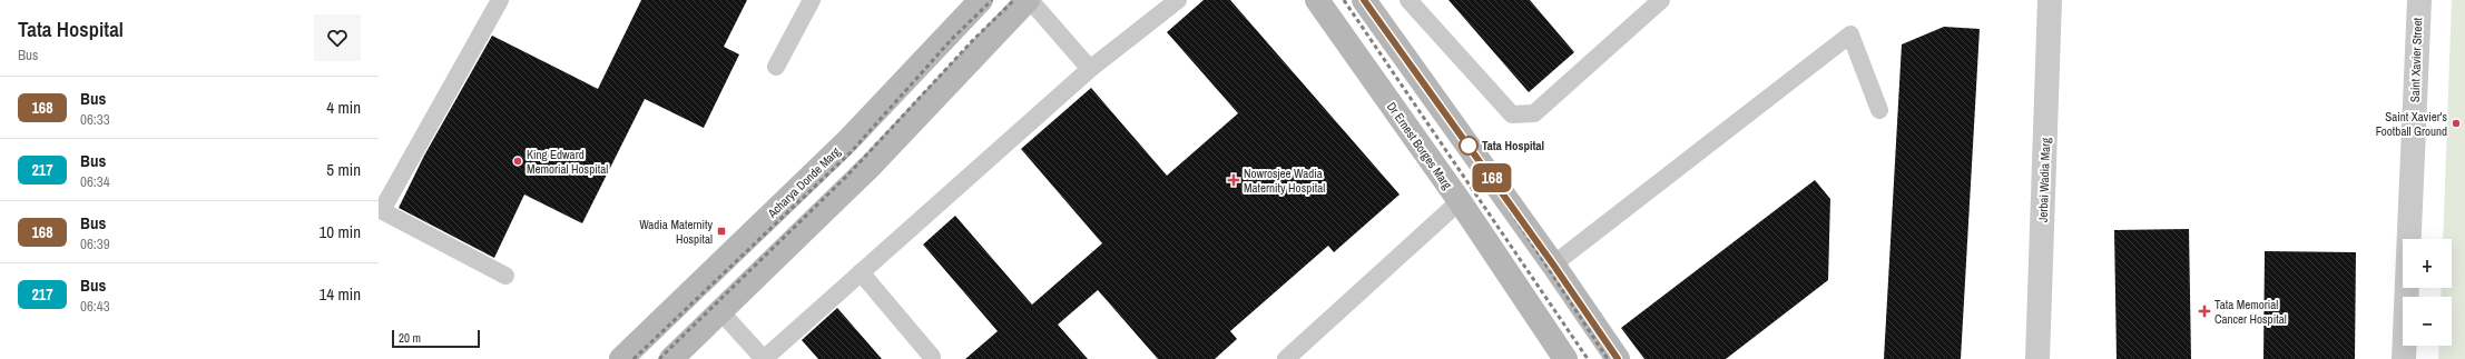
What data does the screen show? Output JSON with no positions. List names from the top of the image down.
{
  "streets": {
    "main road": ["Dr Ernest Borges Marg", "Acharya Donde Marg"],
    "street": ["Saint Xavier Street", "Jerbai Wadia Marg"]
  },
  "places": {
    "other": ["Saint Xavier's Football Ground", "Tata Hospital", "King Edward Memorial Hospital"],
    "health": ["Nowrosjee Wadia Maternity Hospital", "Tata Memorial Cancer Hospital"],
    "transit": ["Wadia Maternity Hospital"]
  },
  "lines": ["bus line 168"],
  "scale_bar": "20 m",
  "page": {
    "heading": ["Tata Hospital", "Bus"],
    "on_map": "168",
    "list": [
      {
        "mark": "168",
        "name": "Bus",
        "note": "06:33",
        "value": "4 min"
      },
      {
        "mark": "217",
        "name": "Bus",
        "note": "06:34",
        "value": "5 min"
      },
      {
        "mark": "168",
        "name": "Bus",
        "note": "06:39",
        "value": "10 min"
      },
      {
        "mark": "217",
        "name": "Bus",
        "note": "06:43",
        "value": "14 min"
      }
    ],
    "map_buttons": ["+", "−"],
    "scale": "20 m"
  }
}
